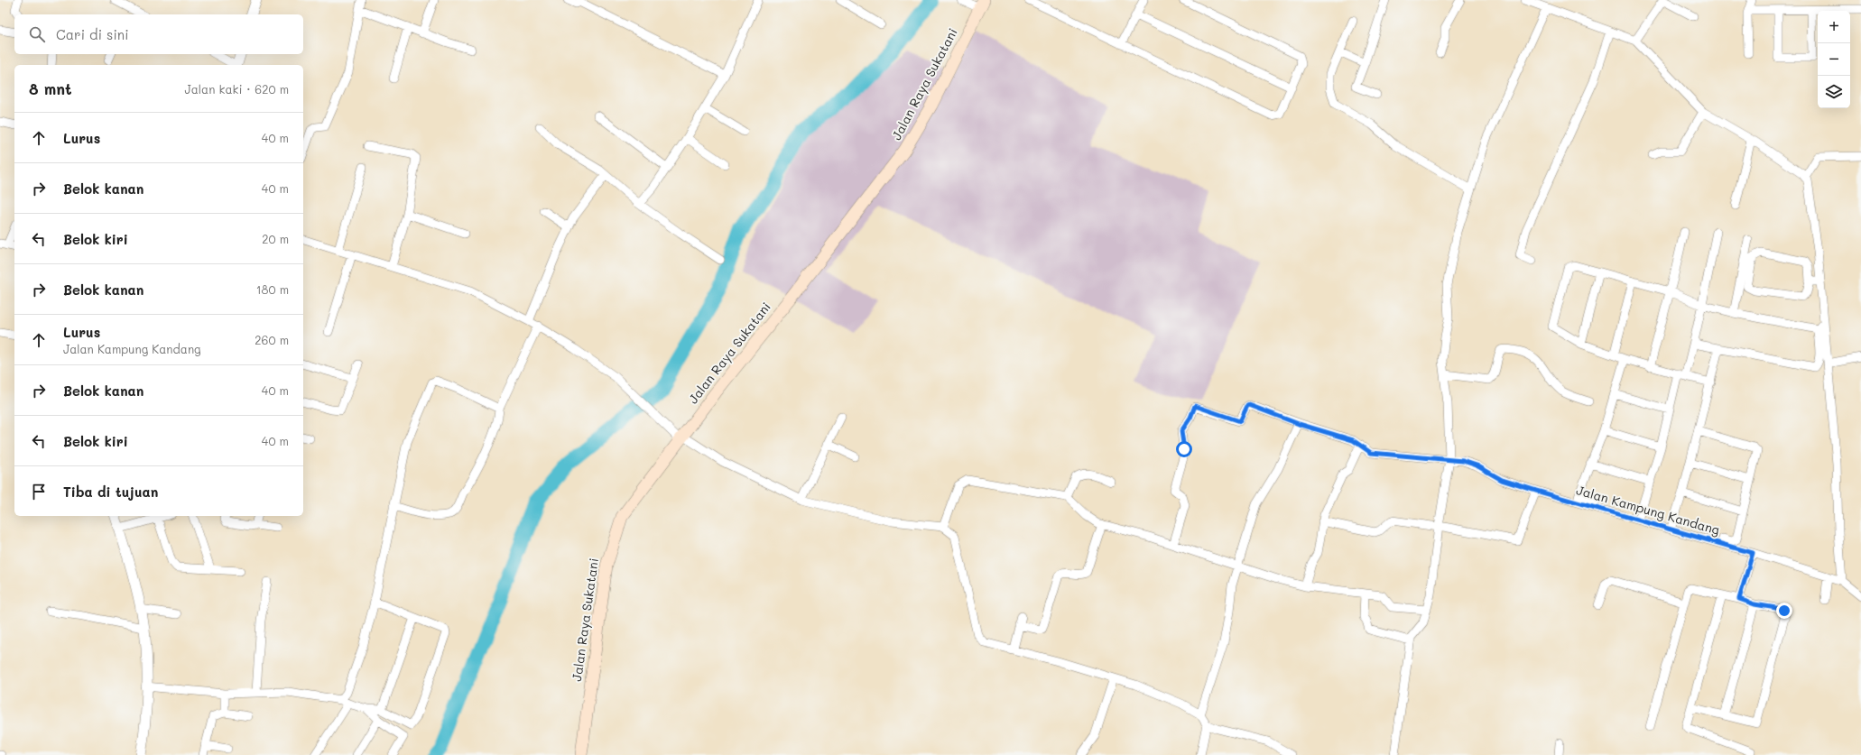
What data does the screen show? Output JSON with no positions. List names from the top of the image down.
{
  "streets": {
    "main road": ["Jalan Raya Sukatani"],
    "street": ["Jalan Kampung Kandang"]
  },
  "page": {
    "map_buttons": ["+", "−"],
    "search": "Cari di sini",
    "heading": ["8 mnt", "Jalan kaki · 620 m"],
    "list": [
      ["Lurus", "40 m"],
      ["Belok kanan", "40 m"],
      ["Belok kiri", "20 m"],
      ["Belok kanan", "180 m"],
      ["Lurus", "Jalan Kampung Kandang", "260 m"],
      ["Belok kanan", "40 m"],
      ["Belok kiri", "40 m"],
      "Tiba di tujuan"
    ]
  }
}
